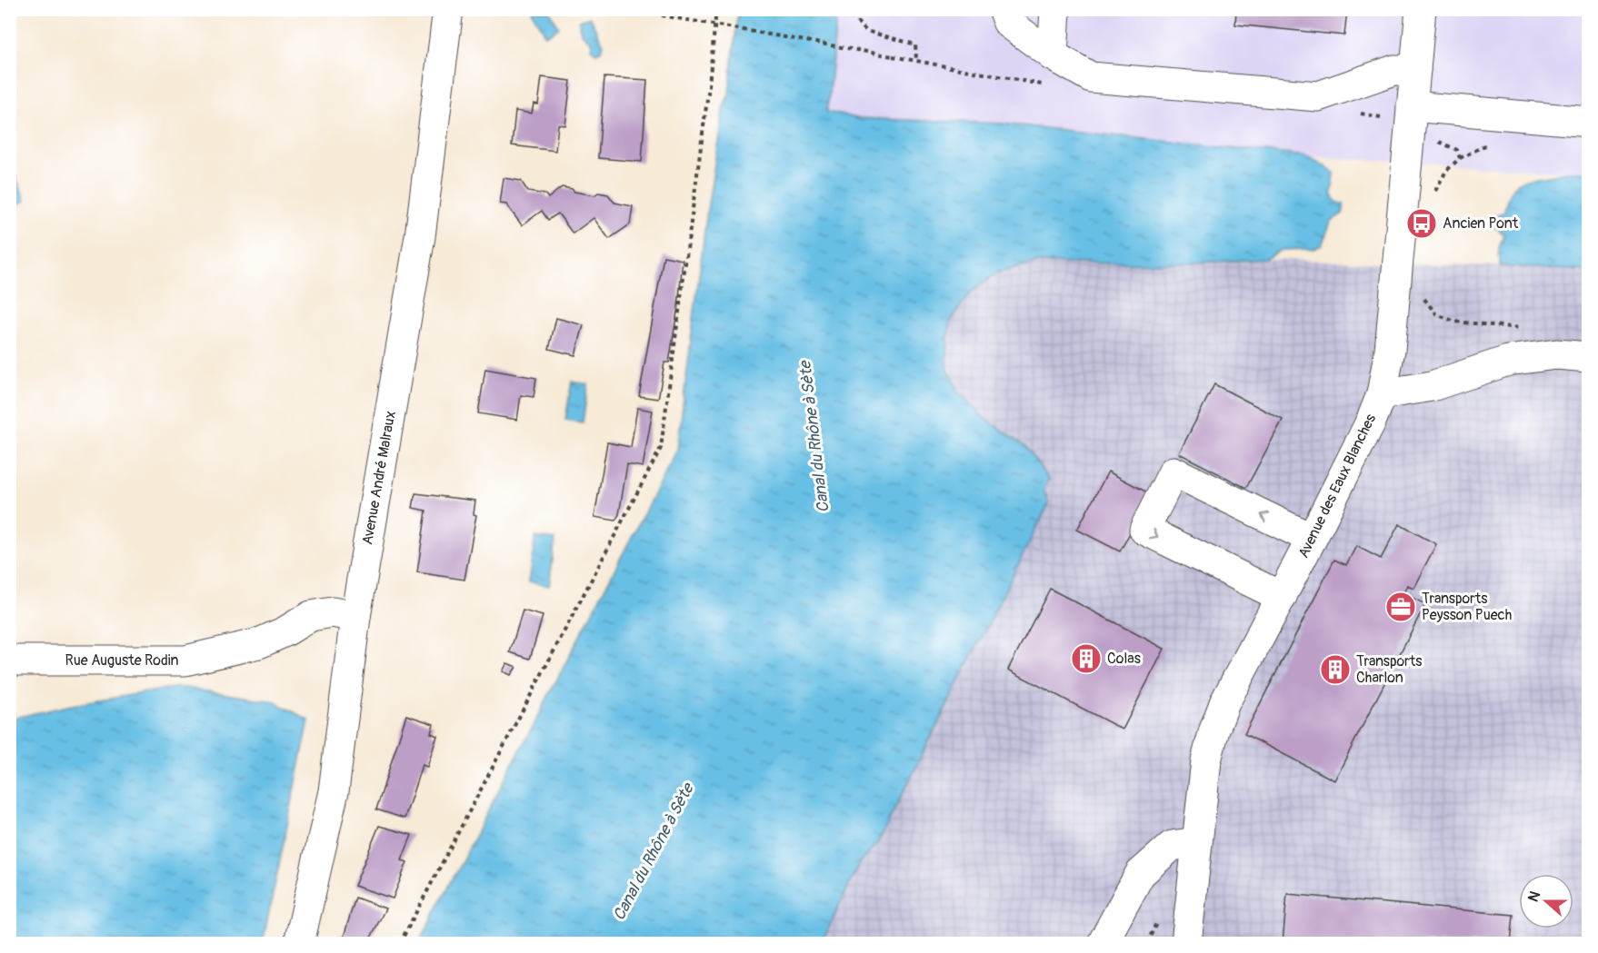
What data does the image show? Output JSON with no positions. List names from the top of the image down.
{
  "streets": {
    "street": ["Avenue André Malraux", "Avenue des Eaux Blanches", "Rue Auguste Rodin"]
  },
  "crossings": [
    ["Avenue André Malraux", "Rue Auguste Rodin"]
  ],
  "water": ["Canal du Rhône à Sète"],
  "places": {
    "bus stop": ["Ancien Pont"],
    "office": ["Transports Peysson Puech"],
    "building": ["Colas", "Transports Charlon"]
  },
  "north": "left"
}
